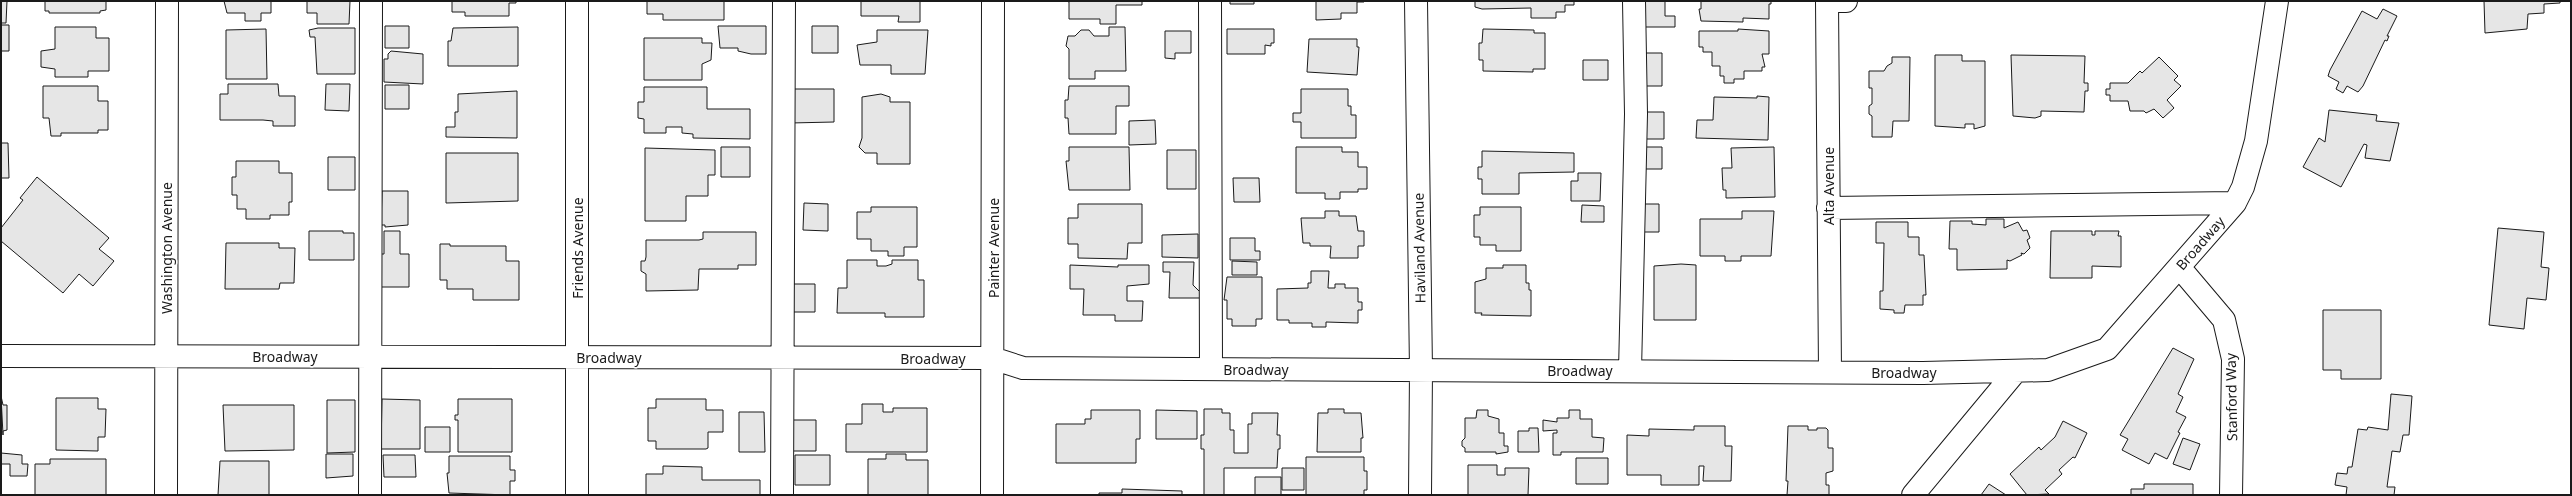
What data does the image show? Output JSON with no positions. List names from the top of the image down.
{
  "streets": {
    "street": [
      "Alta Avenue",
      "Broadway",
      "Washington Avenue",
      "Friends Avenue",
      "Painter Avenue",
      "Haviland Avenue",
      "Stanford Way"
    ]
  },
  "crossings": [
    ["Alta Avenue", "Broadway"],
    ["Broadway", "Washington Avenue"],
    ["Broadway", "Friends Avenue"],
    ["Broadway", "Painter Avenue"],
    ["Broadway", "Haviland Avenue"],
    ["Broadway", "Stanford Way"]
  ]
}
